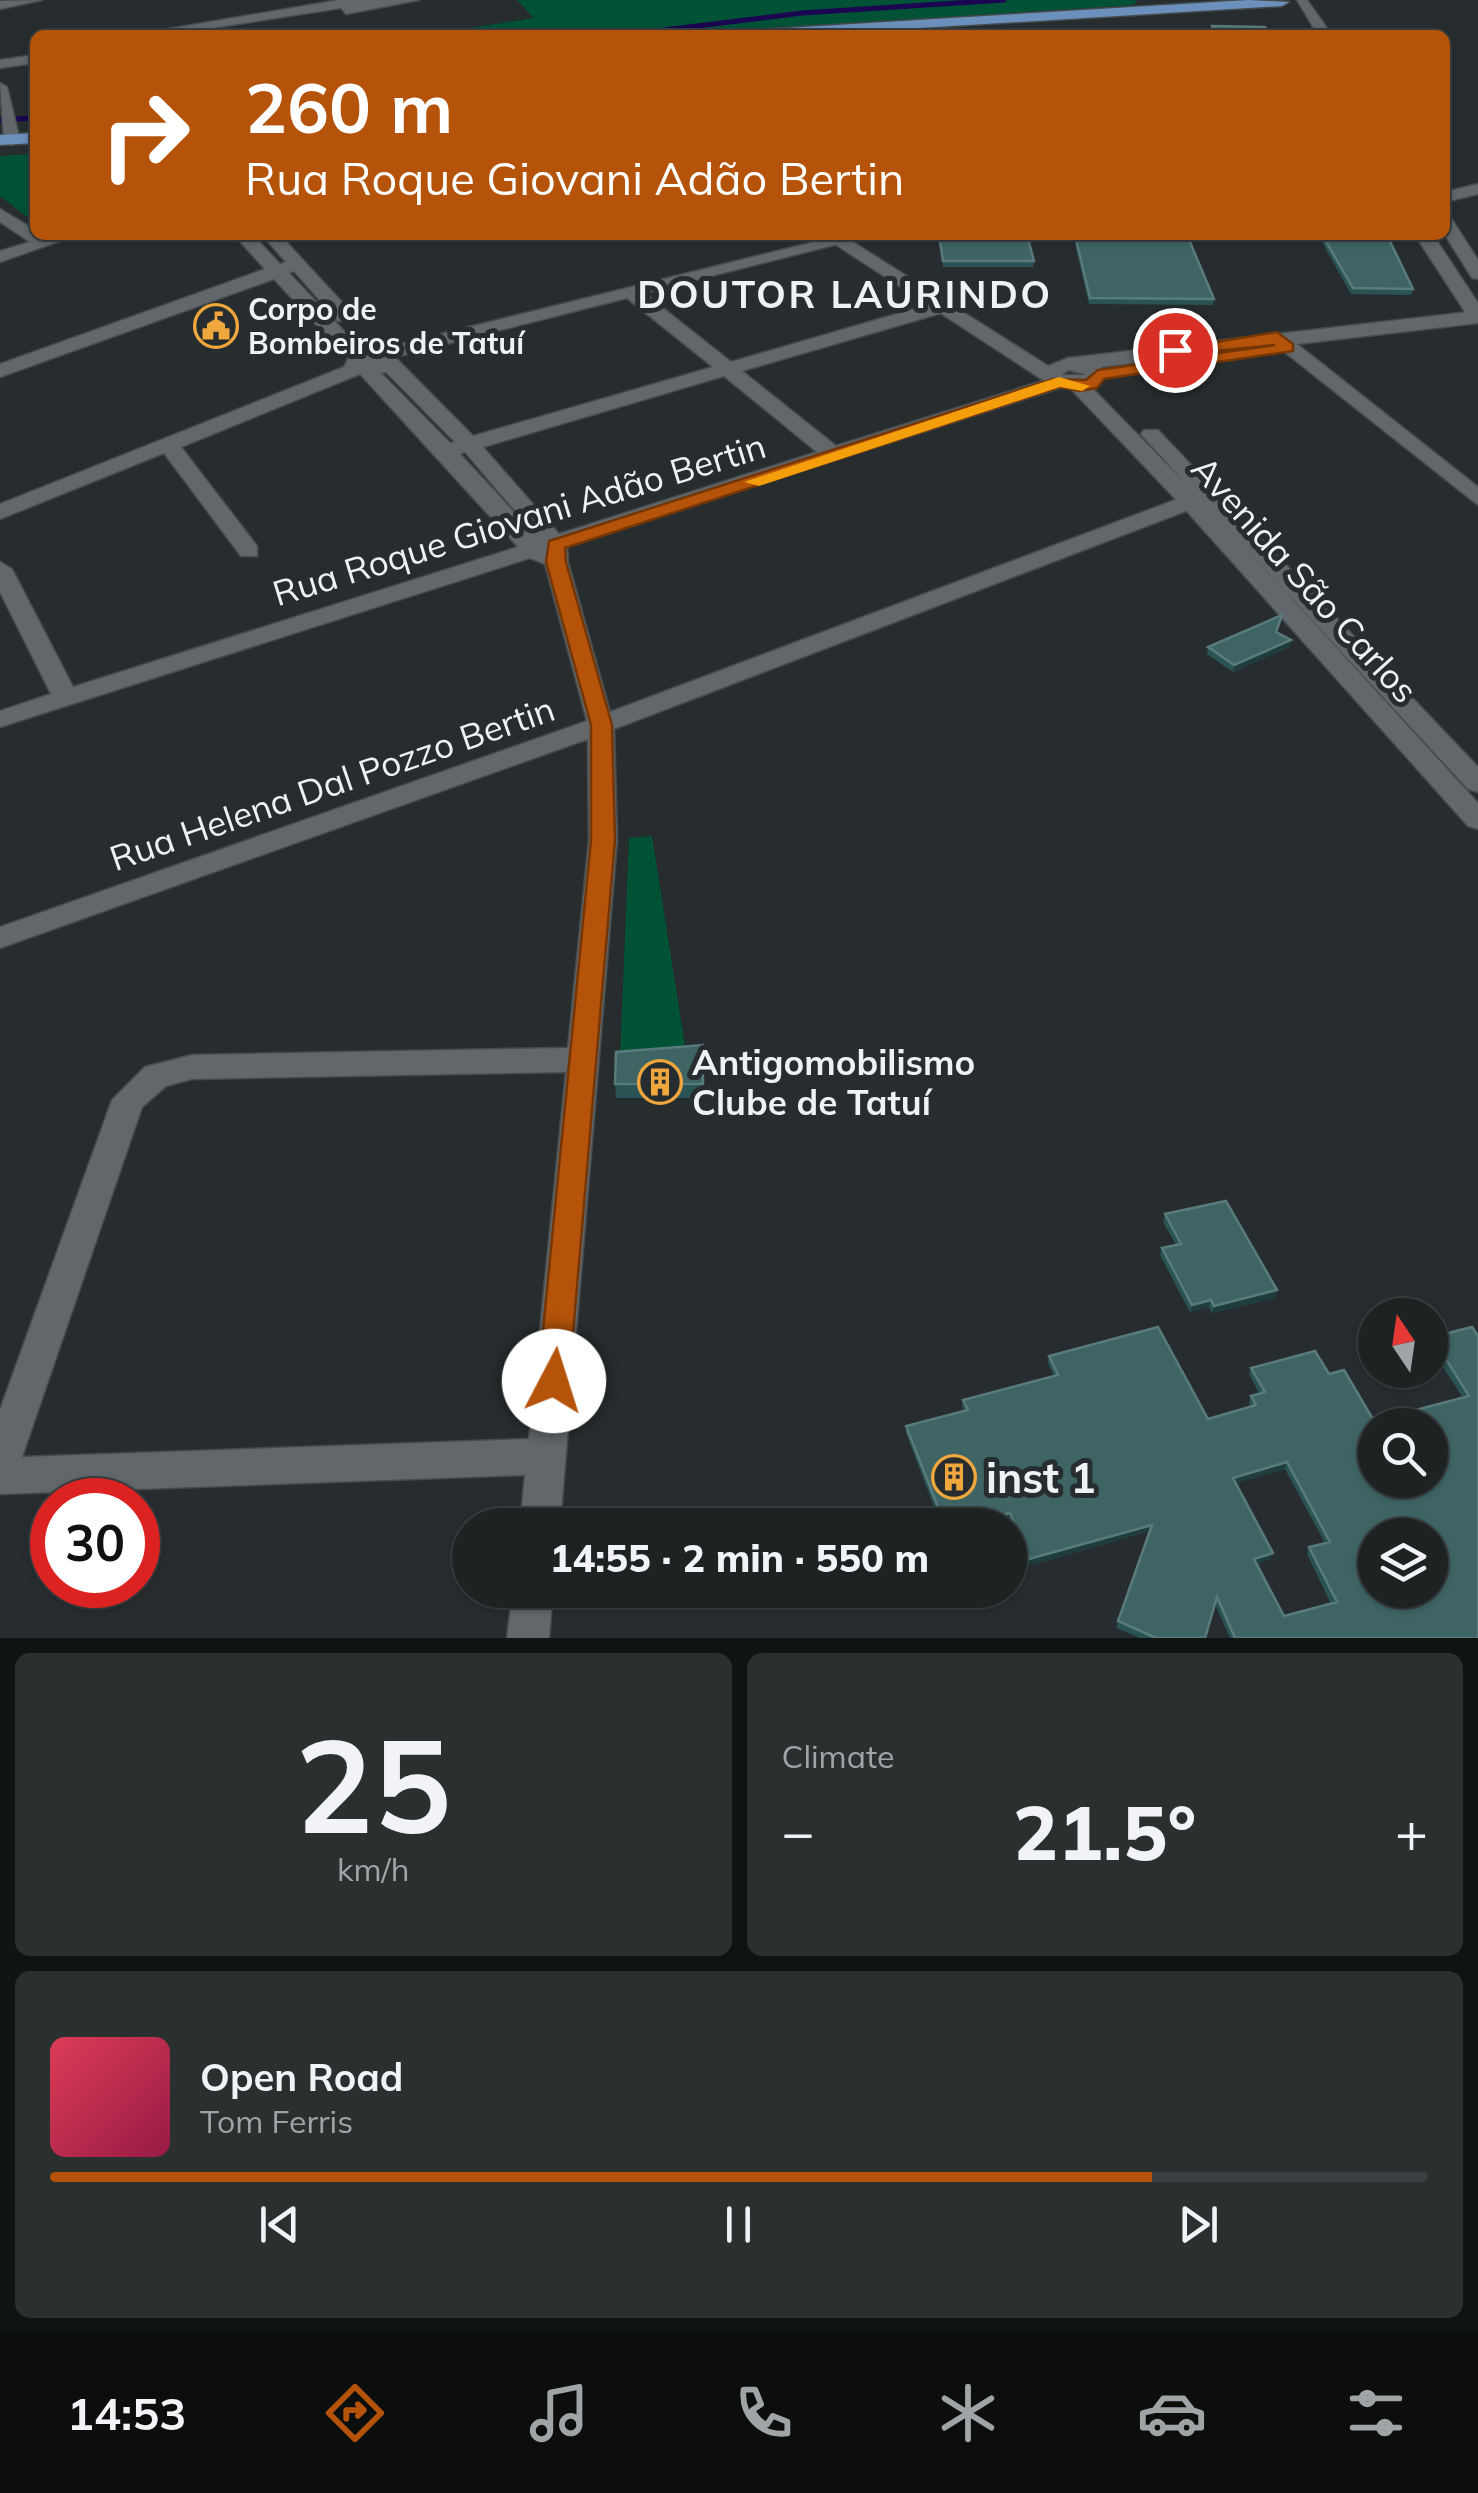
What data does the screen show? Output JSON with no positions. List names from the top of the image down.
{
  "streets": {
    "street": ["Rua Roque Giovani Adão Bertin", "Avenida São Carlos", "Rua Helena Dal Pozzo Bertin"]
  },
  "crossings": [
    ["Rua Roque Giovani Adão Bertin", "Avenida São Carlos"],
    ["Avenida São Carlos", "Rua Helena Dal Pozzo Bertin"]
  ],
  "districts": ["DOUTOR LAURINDO"],
  "places": {
    "public building": ["Corpo de Bombeiros de Tatuí"],
    "building": ["Antigomobilismo Clube de Tatuí", "inst 1"]
  },
  "north": "top",
  "page": {
    "turn": ["260 m", "Rua Roque Giovani Adão Bertin"],
    "limit": "30",
    "trip": "14:55 · 2 min · 550 m",
    "tile": [
      ["25", "km/h"],
      "Climate"
    ],
    "heat": ["−", "21.5°", "+"],
    "song": ["Open Road", "Tom Ferris"],
    "tabs": "14:53"
  }
}
